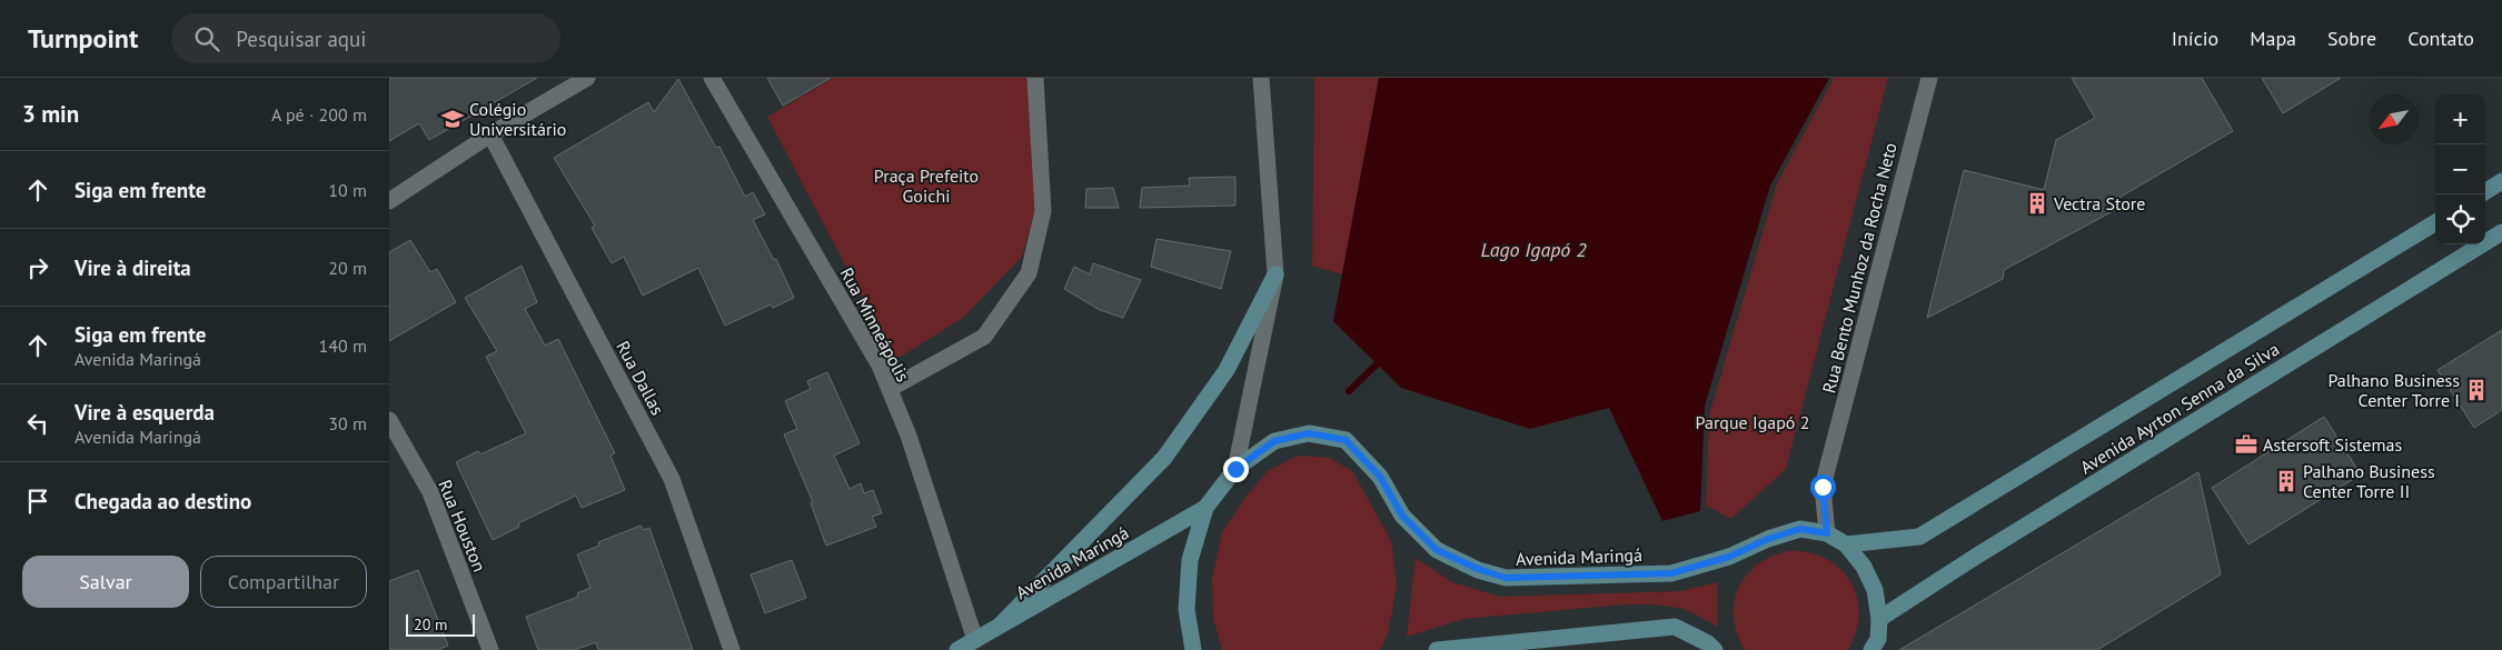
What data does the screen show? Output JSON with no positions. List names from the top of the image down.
{
  "streets": {
    "main road": ["Avenida Ayrton Senna da Silva", "Avenida Maringá"],
    "street": [
      "Rua Bento Munhoz da Rocha Neto",
      "Rua Minneápolis",
      "Rua Dallas",
      "Rua Houston"
    ]
  },
  "crossings": [
    ["Rua Bento Munhoz da Rocha Neto", "Avenida Maringá"],
    ["Rua Minneápolis", "Avenida Maringá"]
  ],
  "water": ["Lago Igapó 2"],
  "parks": ["Praça Prefeito Goichi", "Parque Igapó 2"],
  "places": {
    "school or university": ["Colégio Universitário"],
    "building": ["Vectra Store", "Palhano Business Center Torre I", "Palhano Business Center Torre II"],
    "office": ["Astersoft Sistemas"]
  },
  "scale_bar": "20 m",
  "north": "bottom left",
  "page": {
    "header": "Turnpoint",
    "search": "Pesquisar aqui",
    "nav": [
      "Início",
      "Mapa",
      "Sobre",
      "Contato"
    ],
    "heading": ["3 min", "A pé · 200 m"],
    "map_buttons": ["+", "−"],
    "list": [
      ["Siga em frente", "10 m"],
      ["Vire à direita", "20 m"],
      ["Siga em frente", "Avenida Maringá", "140 m"],
      ["Vire à esquerda", "Avenida Maringá", "30 m"],
      "Chegada ao destino"
    ],
    "buttons": ["Salvar", "Compartilhar"],
    "scale": "20 m"
  }
}
